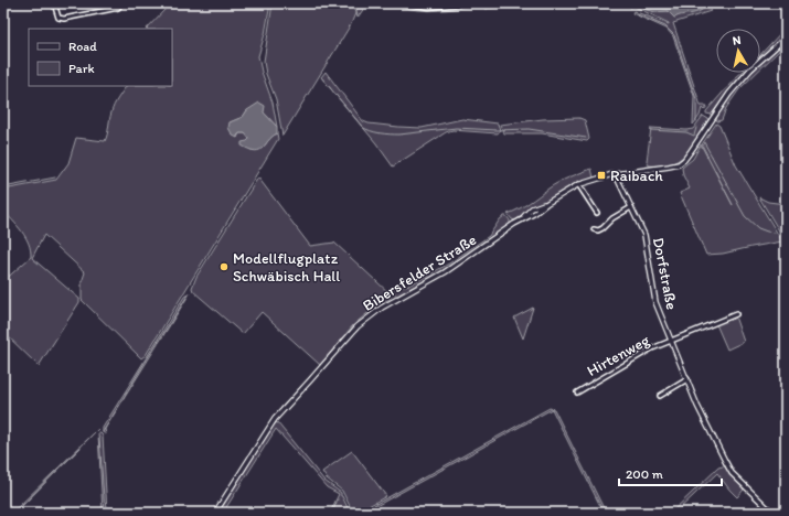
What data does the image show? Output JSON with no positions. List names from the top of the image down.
{
  "streets": {
    "street": ["Bibersfelder Straße", "Dorfstraße", "Hirtenweg"]
  },
  "crossings": [
    ["Bibersfelder Straße", "Dorfstraße"],
    ["Dorfstraße", "Hirtenweg"]
  ],
  "places": {
    "transit": ["Raibach"],
    "other": ["Modellflugplatz Schwäbisch Hall"]
  },
  "legend": ["Road", "Park"],
  "scale_bar": "200 m",
  "north": "top"
}
